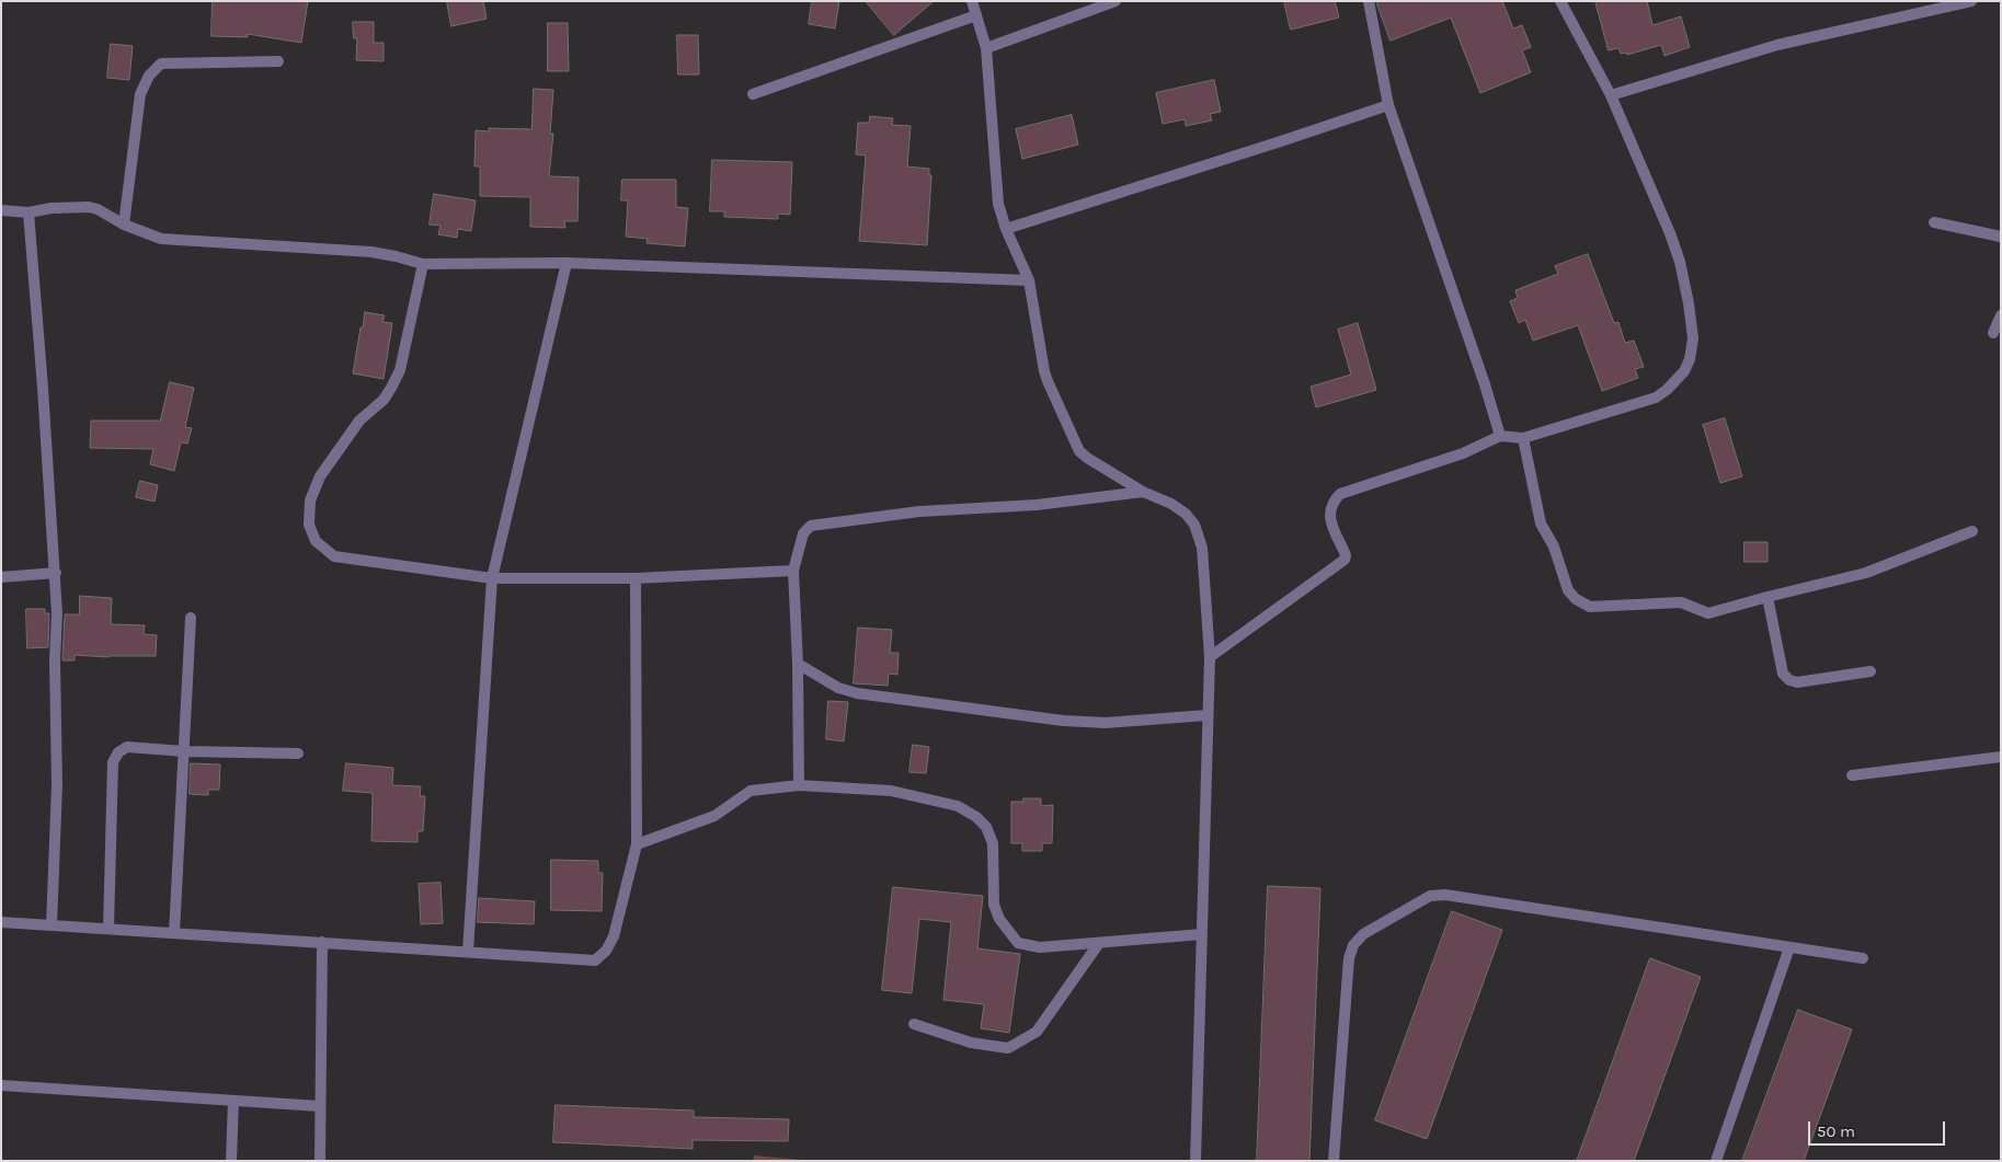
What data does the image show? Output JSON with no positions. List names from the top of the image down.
{
  "scale_bar": "50 m"
}
